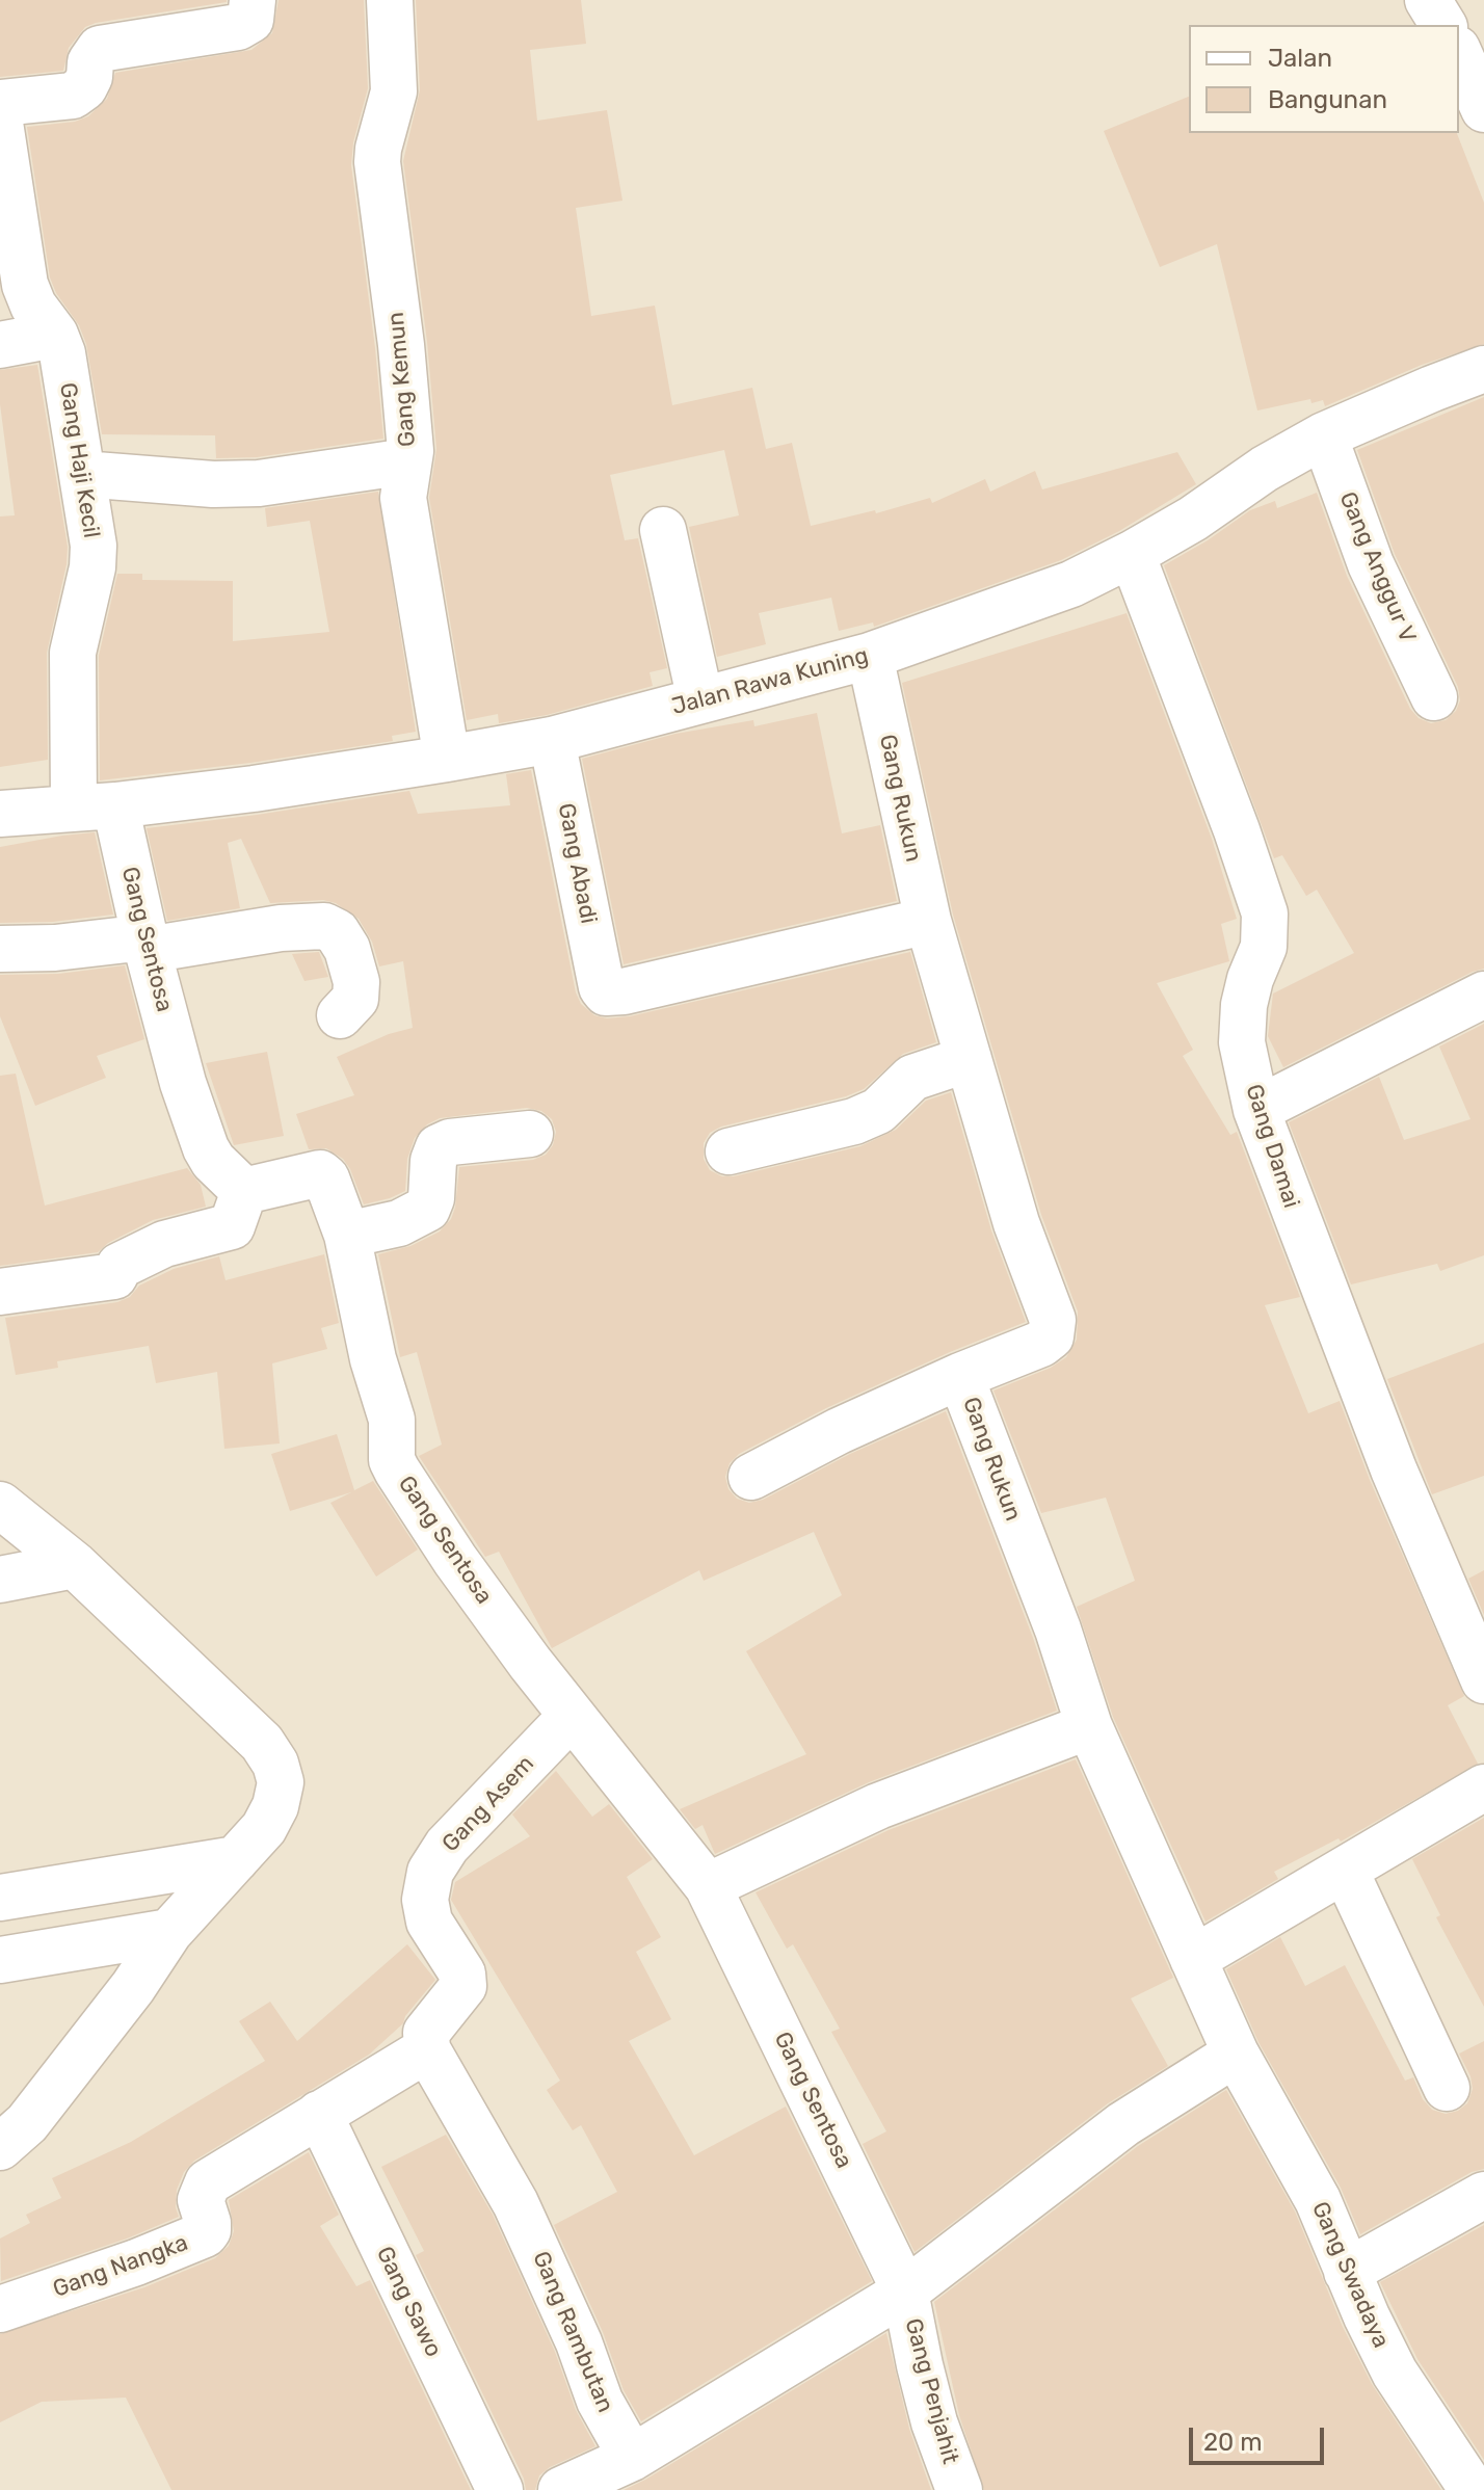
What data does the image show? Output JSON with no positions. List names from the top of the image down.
{
  "streets": {
    "street": [
      "Gang Kemun",
      "Gang Haji Kecil",
      "Gang Anggur V",
      "Jalan Rawa Kuning",
      "Gang Rukun",
      "Gang Abadi",
      "Gang Sentosa",
      "Gang Damai",
      "Gang Asem",
      "Gang Nangka",
      "Gang Swadaya",
      "Gang Sawo",
      "Gang Rambutan",
      "Gang Penjahit"
    ]
  },
  "crossings": [
    ["Gang Kemun", "Jalan Rawa Kuning"],
    ["Gang Haji Kecil", "Jalan Rawa Kuning"],
    ["Gang Haji Kecil", "Gang Sentosa"],
    ["Gang Anggur V", "Jalan Rawa Kuning"],
    ["Jalan Rawa Kuning", "Gang Rukun"],
    ["Jalan Rawa Kuning", "Gang Abadi"],
    ["Jalan Rawa Kuning", "Gang Sentosa"],
    ["Jalan Rawa Kuning", "Gang Damai"],
    ["Gang Rukun", "Gang Abadi"],
    ["Gang Rukun", "Gang Swadaya"],
    ["Gang Sentosa", "Gang Asem"],
    ["Gang Sentosa", "Gang Penjahit"],
    ["Gang Asem", "Gang Rambutan"],
    ["Gang Nangka", "Gang Sawo"]
  ],
  "legend": ["Jalan", "Bangunan"],
  "scale_bar": "20 m"
}
